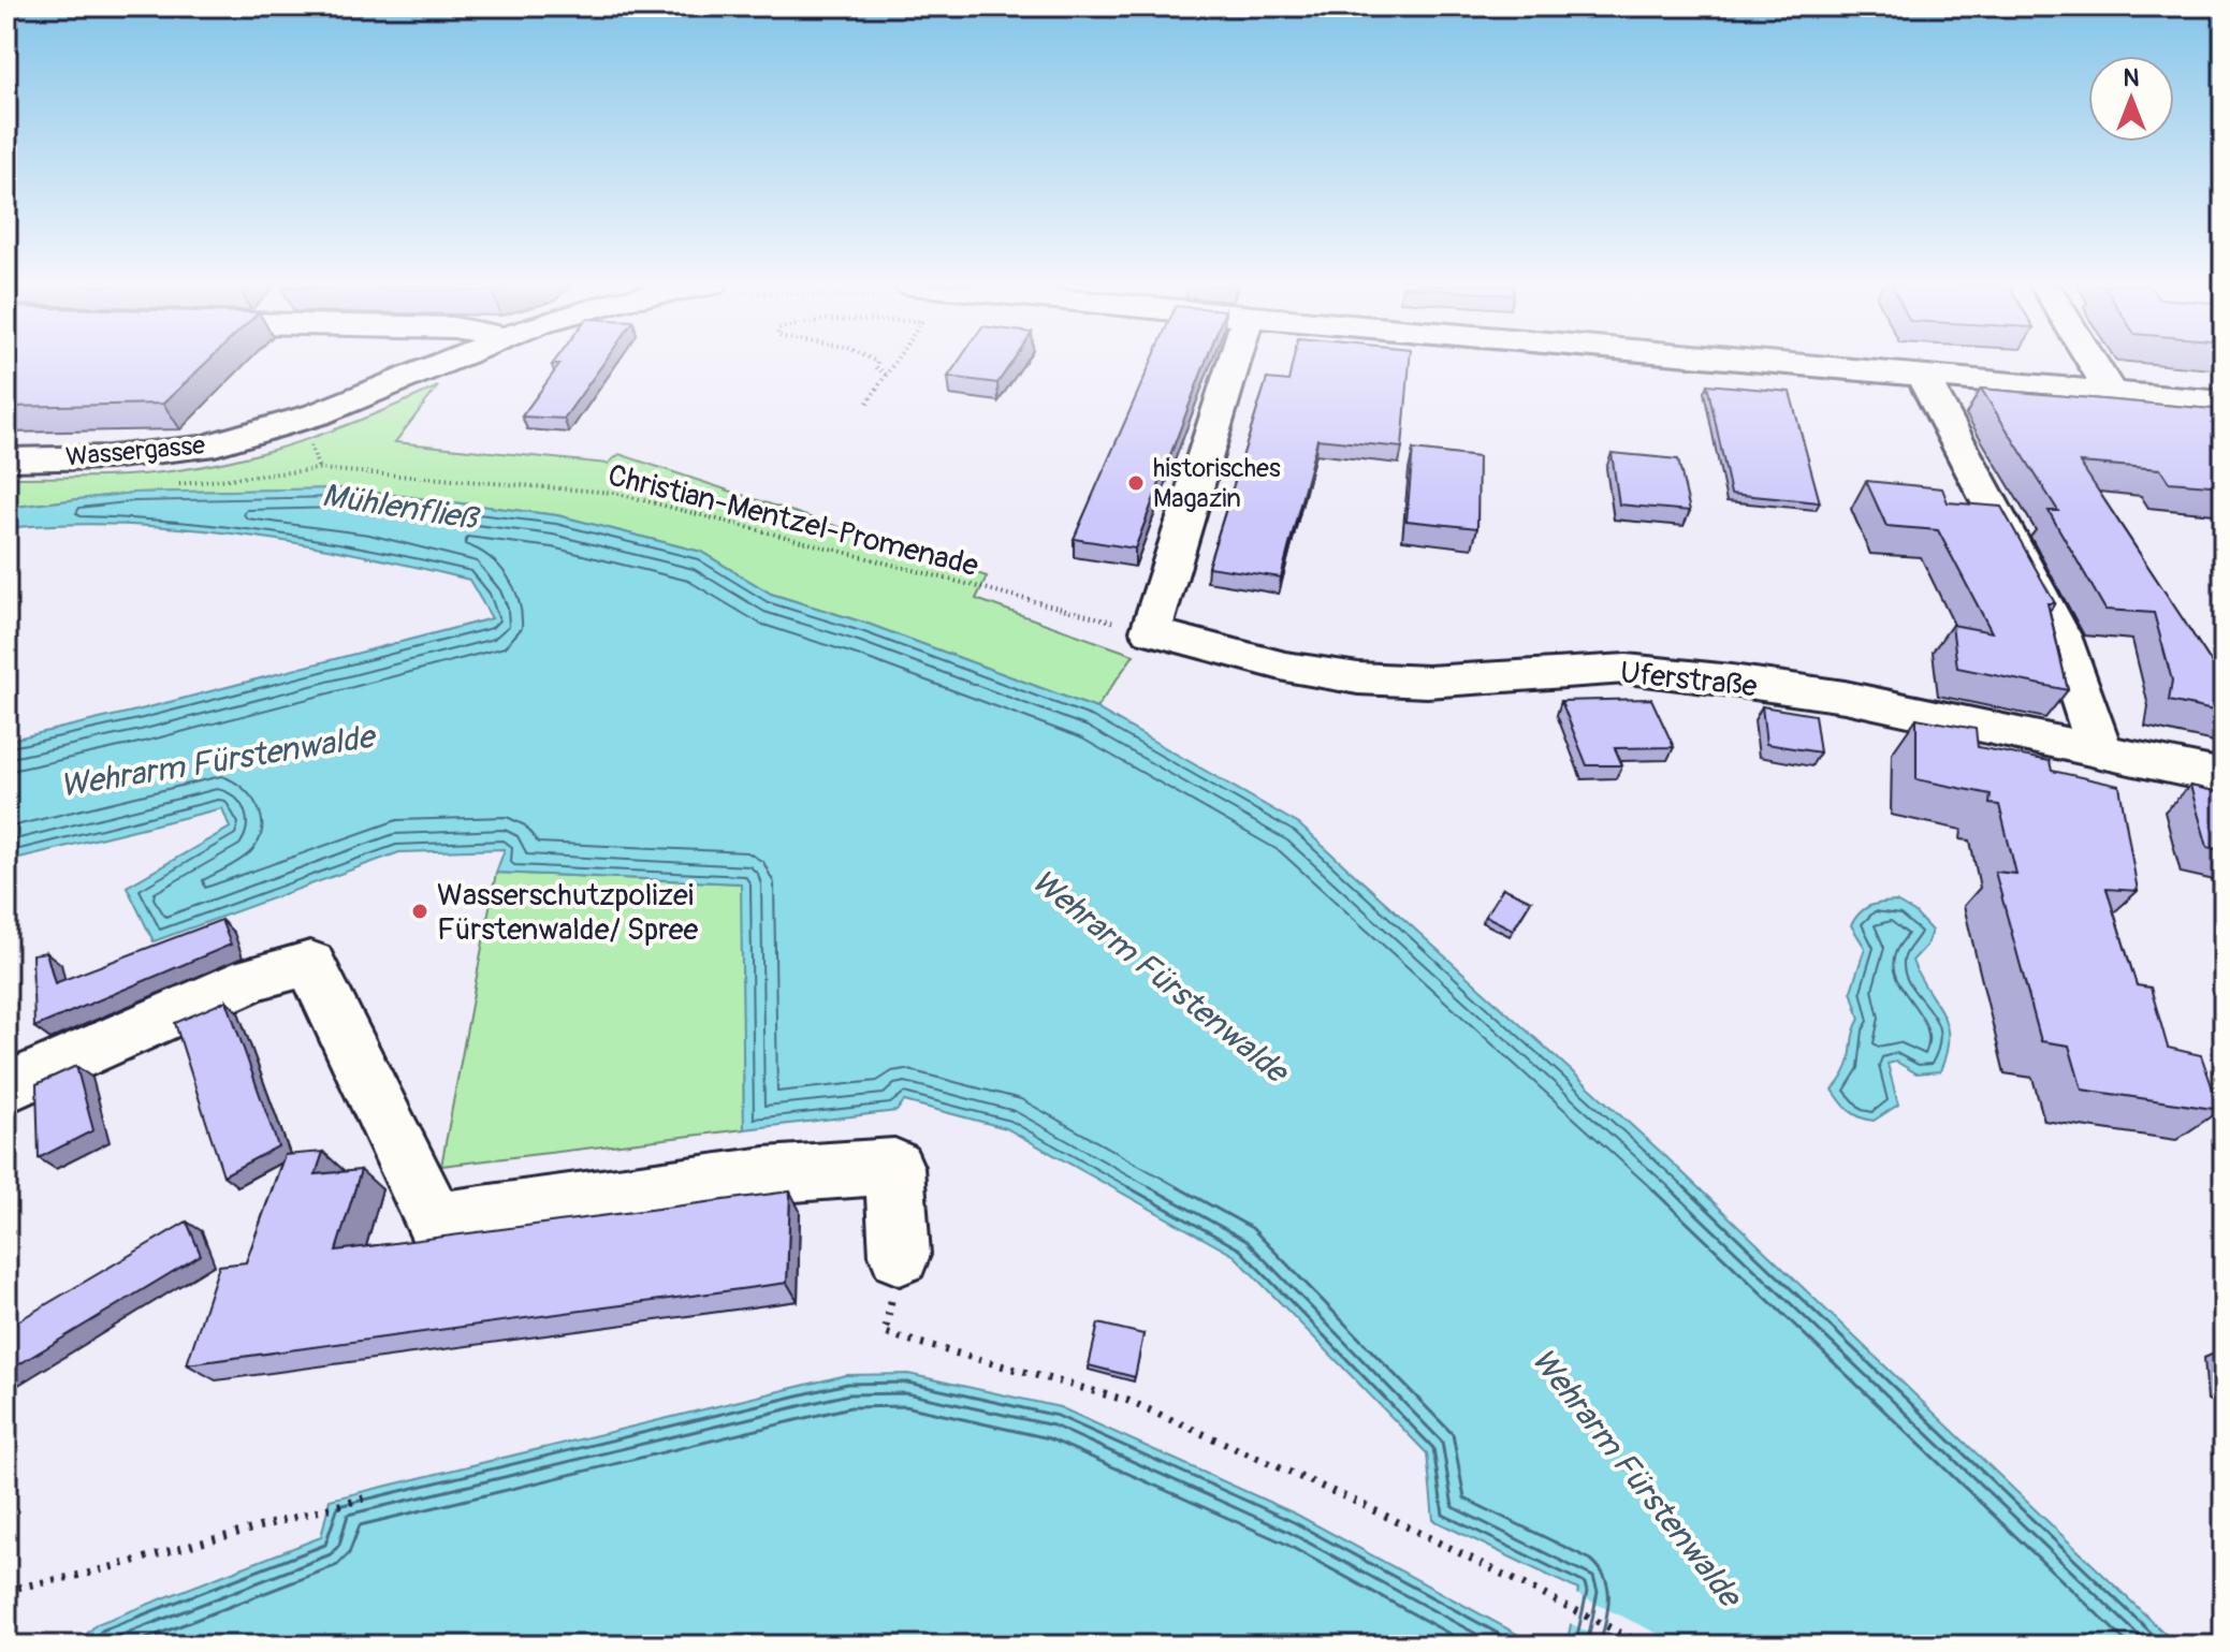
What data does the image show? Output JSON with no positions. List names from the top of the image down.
{
  "streets": {
    "street": ["Wassergasse", "Uferstraße"],
    "path": ["Christian-Mentzel-Promenade"]
  },
  "crossings": [
    ["Christian-Mentzel-Promenade", "Uferstraße"]
  ],
  "water": ["Mühlenfließ", "Wehrarm Fürstenwalde"],
  "places": ["historisches Magazin", "Wasserschutzpolizei Fürstenwalde/ Spree"],
  "north": "top"
}
